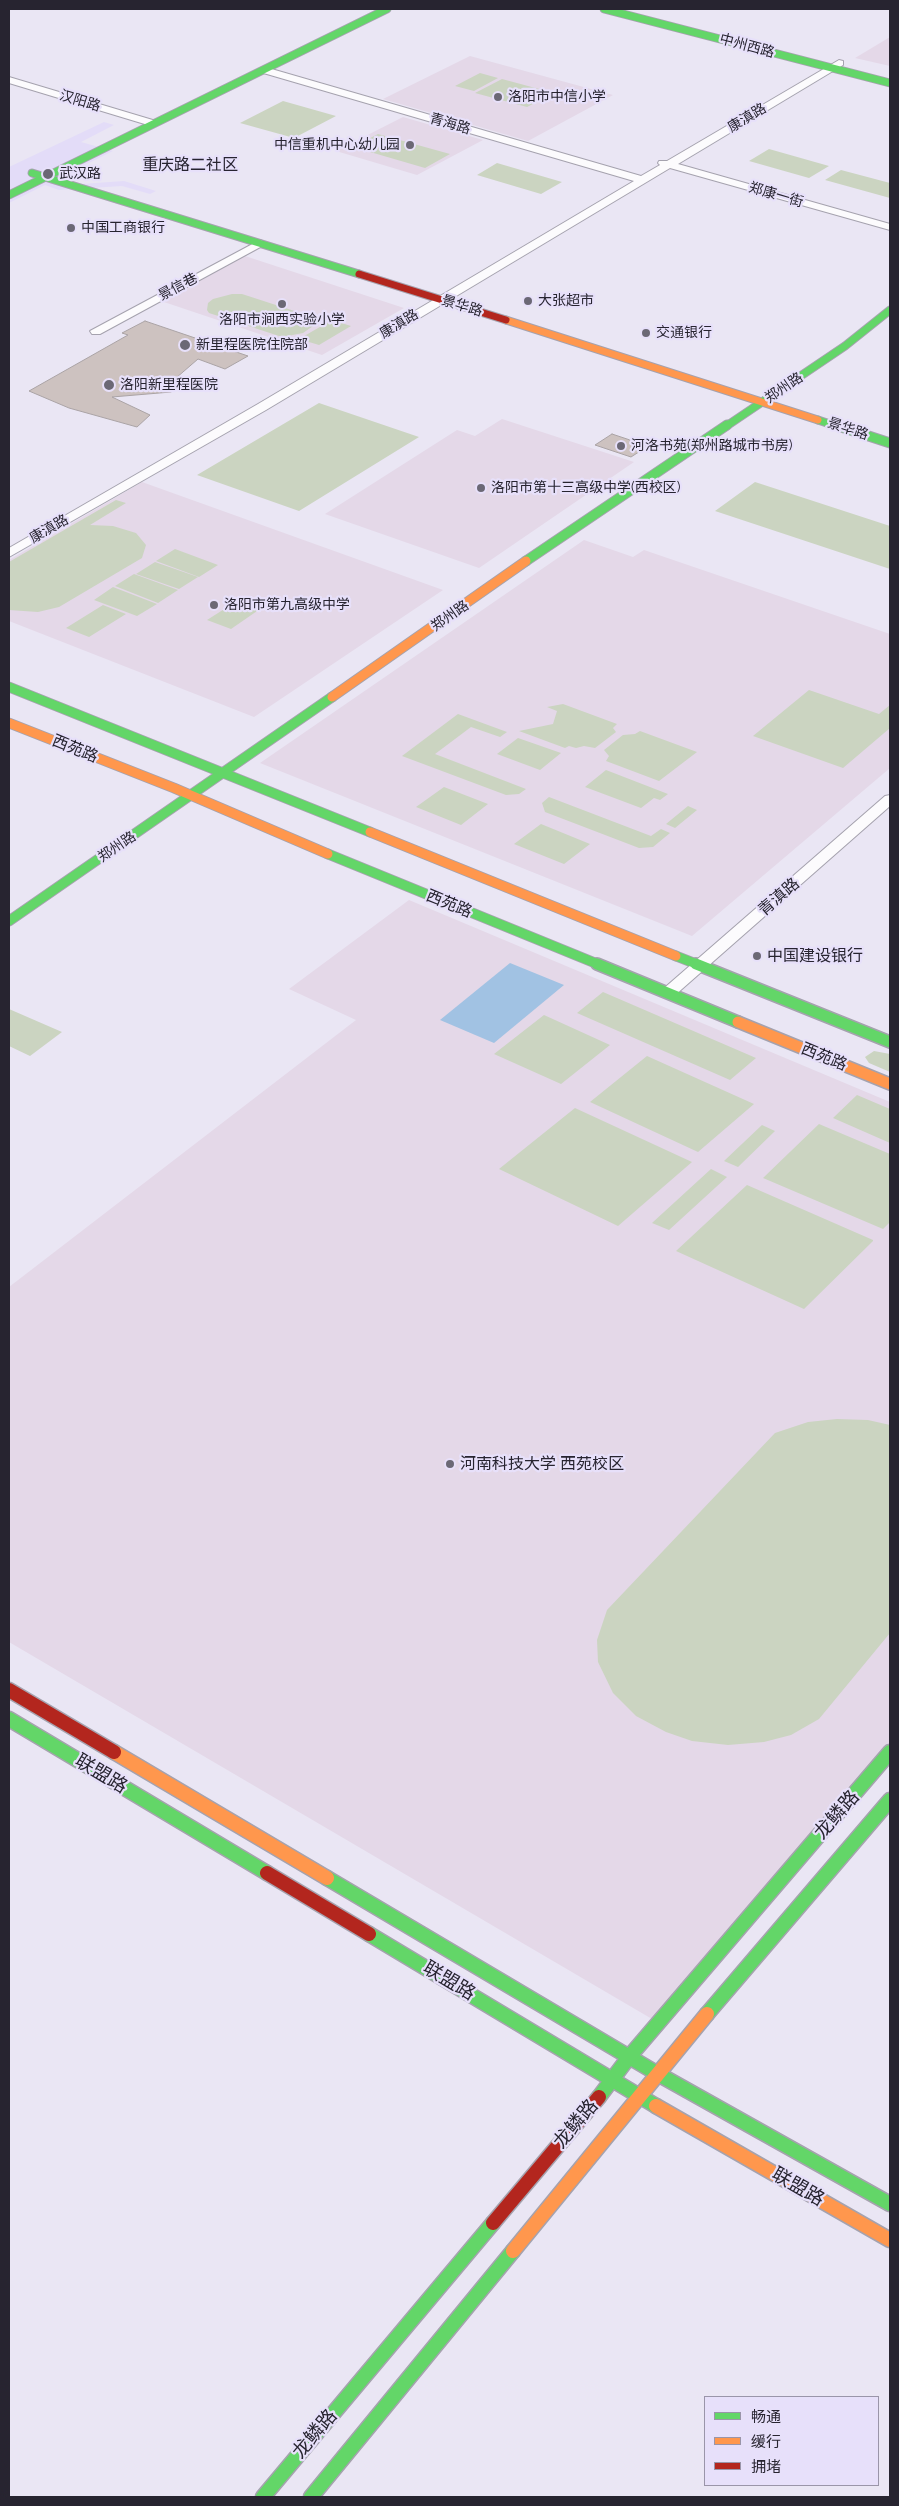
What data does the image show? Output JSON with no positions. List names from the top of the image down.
{
  "streets": {
    "main road": [
      "中州西路",
      "景华路",
      "郑州路",
      "西苑路",
      "联盟路",
      "龙鳞路"
    ],
    "street": [
      "汉阳路",
      "康滇路",
      "青海路",
      "郑康一街",
      "景信巷",
      "青滇路"
    ]
  },
  "crossings": [
    ["中州西路", "康滇路"],
    ["康滇路", "青海路"],
    ["康滇路", "郑康一街"],
    ["康滇路", "景华路"],
    ["景信巷", "景华路"],
    ["景华路", "郑州路"],
    ["郑州路", "西苑路"],
    ["西苑路", "青滇路"],
    ["联盟路", "龙鳞路"]
  ],
  "districts": ["重庆路二社区"],
  "places": [
    "洛阳市中信小学",
    "中信重机中心幼儿园",
    "武汉路",
    "中国工商银行",
    "大张超市",
    "洛阳市涧西实验小学",
    "交通银行",
    "新里程医院住院部",
    "洛阳新里程医院",
    "河洛书苑(郑州路城市书房)",
    "洛阳市第十三高级中学(西校区)",
    "洛阳市第九高级中学",
    "中国建设银行",
    "河南科技大学 西苑校区"
  ],
  "legend": ["畅通", "缓行", "拥堵"]
}
